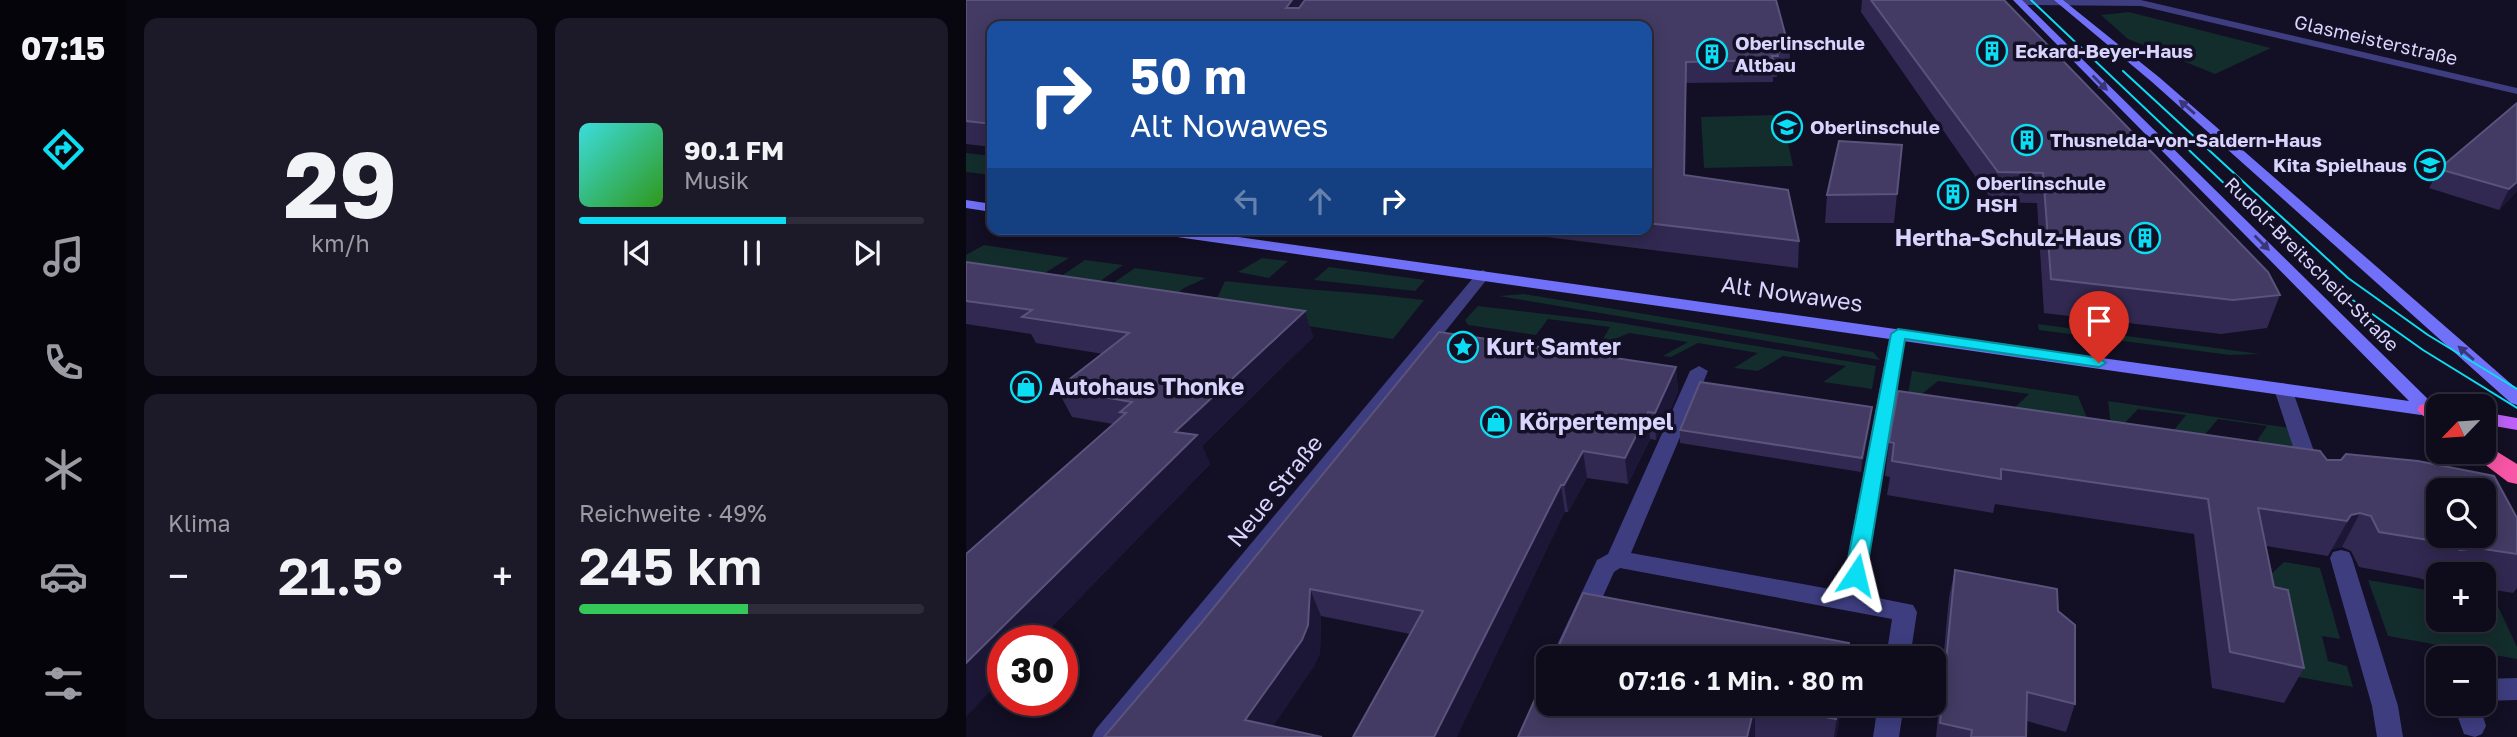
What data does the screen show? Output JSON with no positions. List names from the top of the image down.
{
  "streets": {
    "street": [
      "Glasmeisterstraße",
      "Rudolf-Breitscheid-Straße",
      "Alt Nowawes",
      "Neue Straße"
    ]
  },
  "crossings": [
    ["Glasmeisterstraße", "Rudolf-Breitscheid-Straße"],
    ["Alt Nowawes", "Neue Straße"]
  ],
  "places": {
    "building": [
      "Eckard-Beyer-Haus",
      "Oberlinschule Altbau",
      "Thusnelda-von-Saldern-Haus",
      "Oberlinschule HSH",
      "Hertha-Schulz-Haus"
    ],
    "school or university": ["Oberlinschule", "Kita Spielhaus"],
    "place": ["Kurt Samter"],
    "shop": ["Autohaus Thonke", "Körpertempel"]
  },
  "north": "bottom left",
  "page": {
    "tabs": "07:15",
    "tile": [
      ["29", "km/h"],
      "Klima",
      ["Reichweite · 49%", "245 km"]
    ],
    "turn": ["50 m", "Alt Nowawes"],
    "song": ["90.1 FM", "Musik"],
    "map_buttons": ["+", "−"],
    "heat": ["−", "21.5°", "+"],
    "limit": "30",
    "trip": "07:16 · 1 Min. · 80 m"
  }
}
